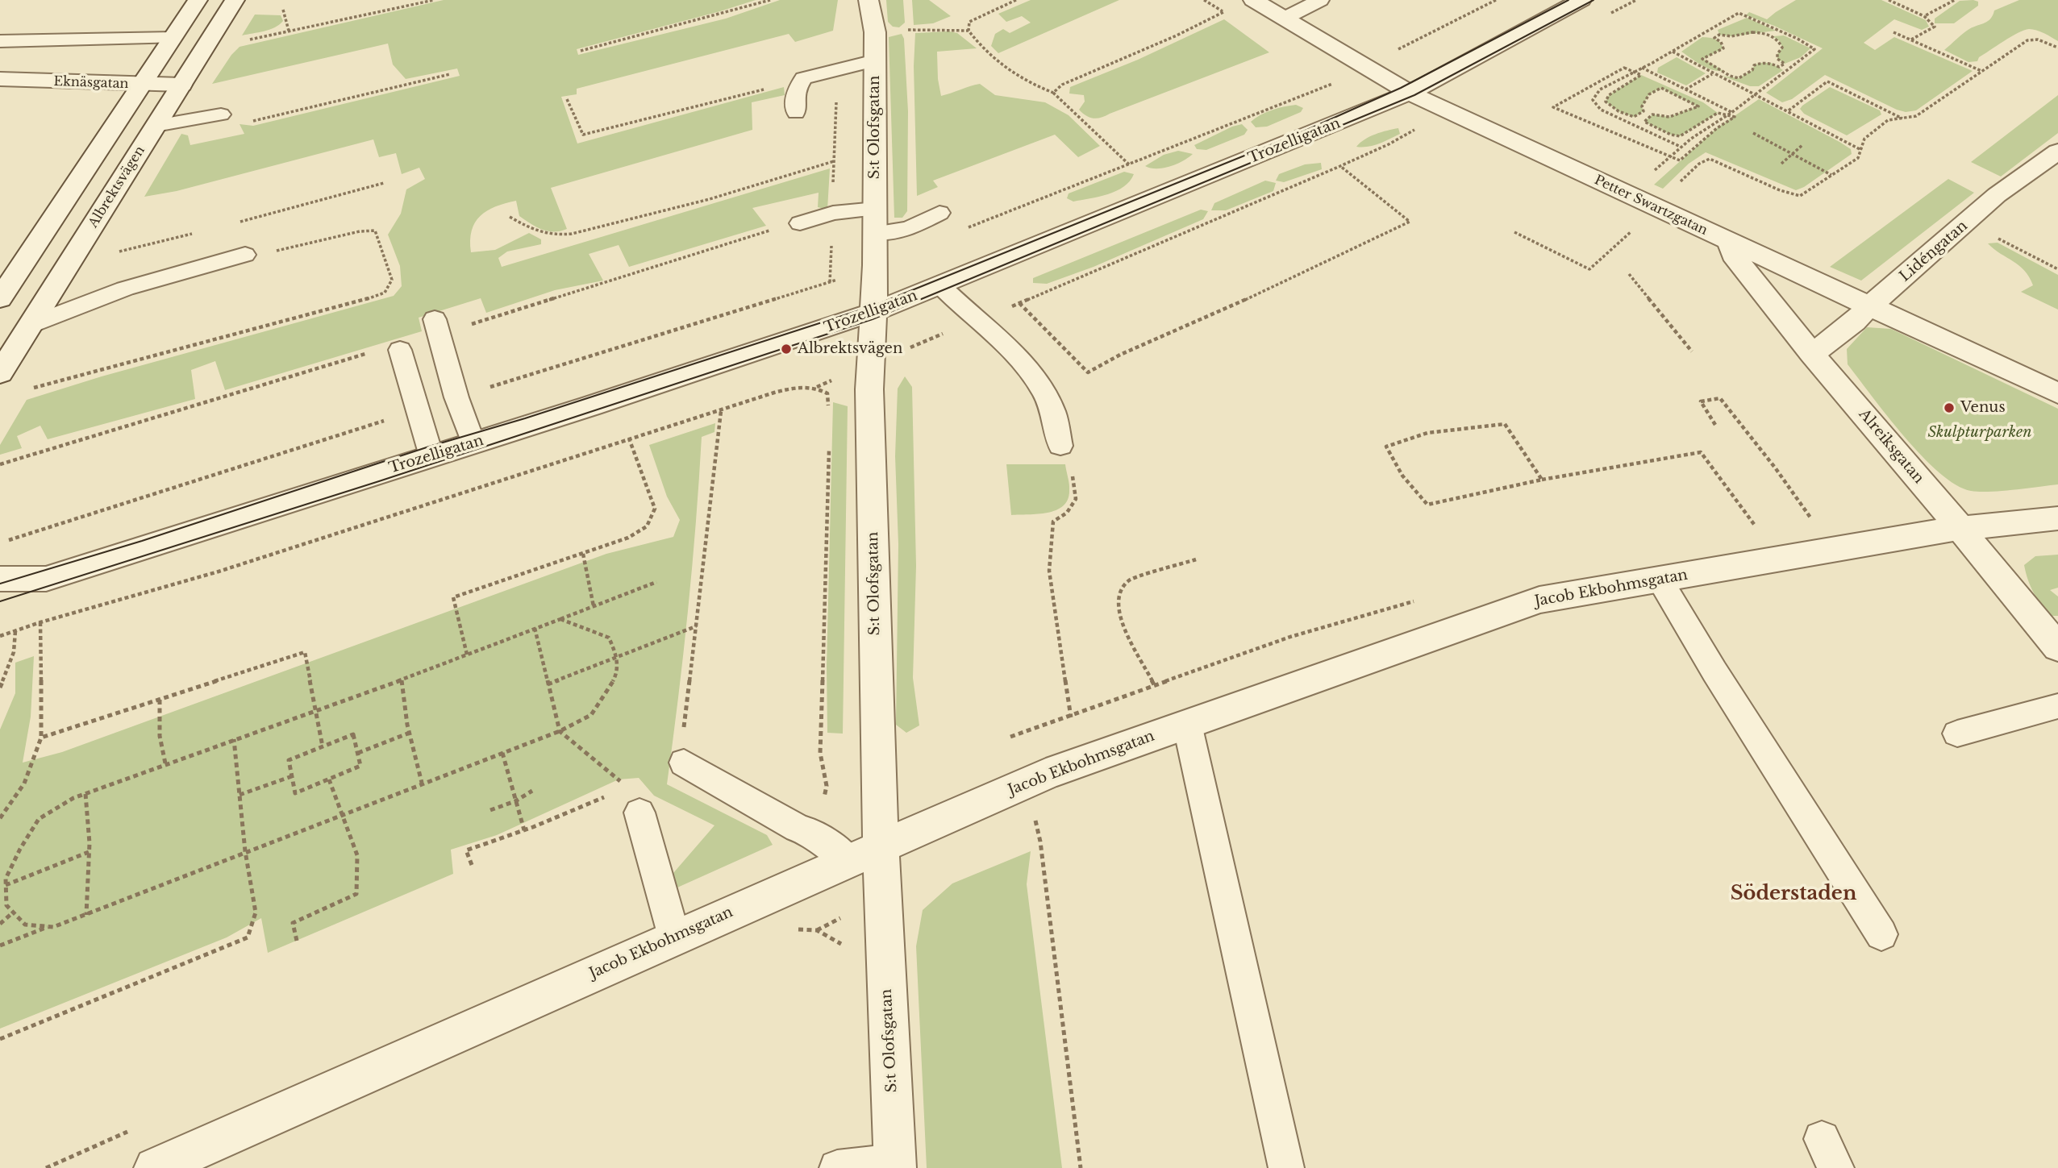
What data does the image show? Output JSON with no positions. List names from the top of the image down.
{
  "streets": {
    "street": [
      "Eknäsgatan",
      "S:t Olofsgatan",
      "Trozelligatan",
      "Albrektsvägen",
      "Petter Swartzgatan",
      "Lidéngatan",
      "Alreiksgatan",
      "Jacob Ekbohmsgatan"
    ]
  },
  "crossings": [
    ["Eknäsgatan", "Albrektsvägen"],
    ["S:t Olofsgatan", "Trozelligatan"],
    ["S:t Olofsgatan", "Jacob Ekbohmsgatan"],
    ["Trozelligatan", "Petter Swartzgatan"],
    ["Petter Swartzgatan", "Lidéngatan"],
    ["Petter Swartzgatan", "Alreiksgatan"],
    ["Lidéngatan", "Alreiksgatan"],
    ["Alreiksgatan", "Jacob Ekbohmsgatan"]
  ],
  "districts": ["Söderstaden"],
  "parks": ["Skulpturparken"],
  "places": ["Albrektsvägen", "Venus"]
}
